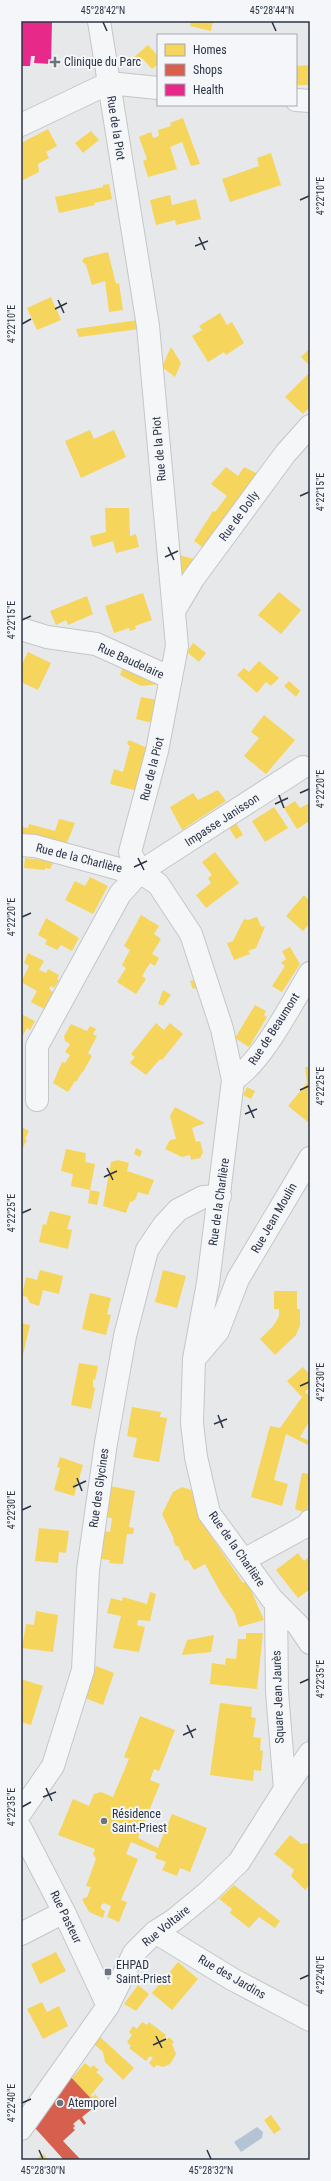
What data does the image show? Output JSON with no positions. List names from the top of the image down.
{
  "streets": {
    "street": [
      "Rue de la Piot",
      "Rue de Dolly",
      "Rue Baudelaire",
      "Impasse Janisson",
      "Rue de la Charlière",
      "Rue de Beaumont",
      "Rue Jean Moulin",
      "Rue des Glycines",
      "Square Jean Jaurès",
      "Rue Pasteur",
      "Rue Voltaire",
      "Rue des Jardins"
    ]
  },
  "crossings": [
    ["Rue de la Piot", "Rue de Dolly"],
    ["Rue de la Piot", "Rue Baudelaire"],
    ["Rue de la Piot", "Impasse Janisson"],
    ["Rue de la Piot", "Rue de la Charlière"],
    ["Impasse Janisson", "Rue de la Charlière"],
    ["Rue de la Charlière", "Rue de Beaumont"],
    ["Rue de la Charlière", "Rue Jean Moulin"],
    ["Rue de la Charlière", "Rue des Glycines"],
    ["Rue de la Charlière", "Square Jean Jaurès"],
    ["Square Jean Jaurès", "Rue Voltaire"],
    ["Rue Pasteur", "Rue Voltaire"],
    ["Rue Voltaire", "Rue des Jardins"]
  ],
  "places": {
    "health": ["Clinique du Parc"],
    "other": ["Résidence Saint-Priest", "Atemporel"],
    "transit": ["EHPAD Saint-Priest"]
  },
  "legend": ["Homes", "Shops", "Health"],
  "coordinates": [
    "45°28'42\"N",
    "45°28'44\"N",
    "4°22'10\"E",
    "4°22'15\"E",
    "4°22'20\"E",
    "4°22'25\"E",
    "4°22'30\"E",
    "4°22'35\"E",
    "4°22'40\"E",
    "45°28'30\"N",
    "45°28'32\"N"
  ]
}
